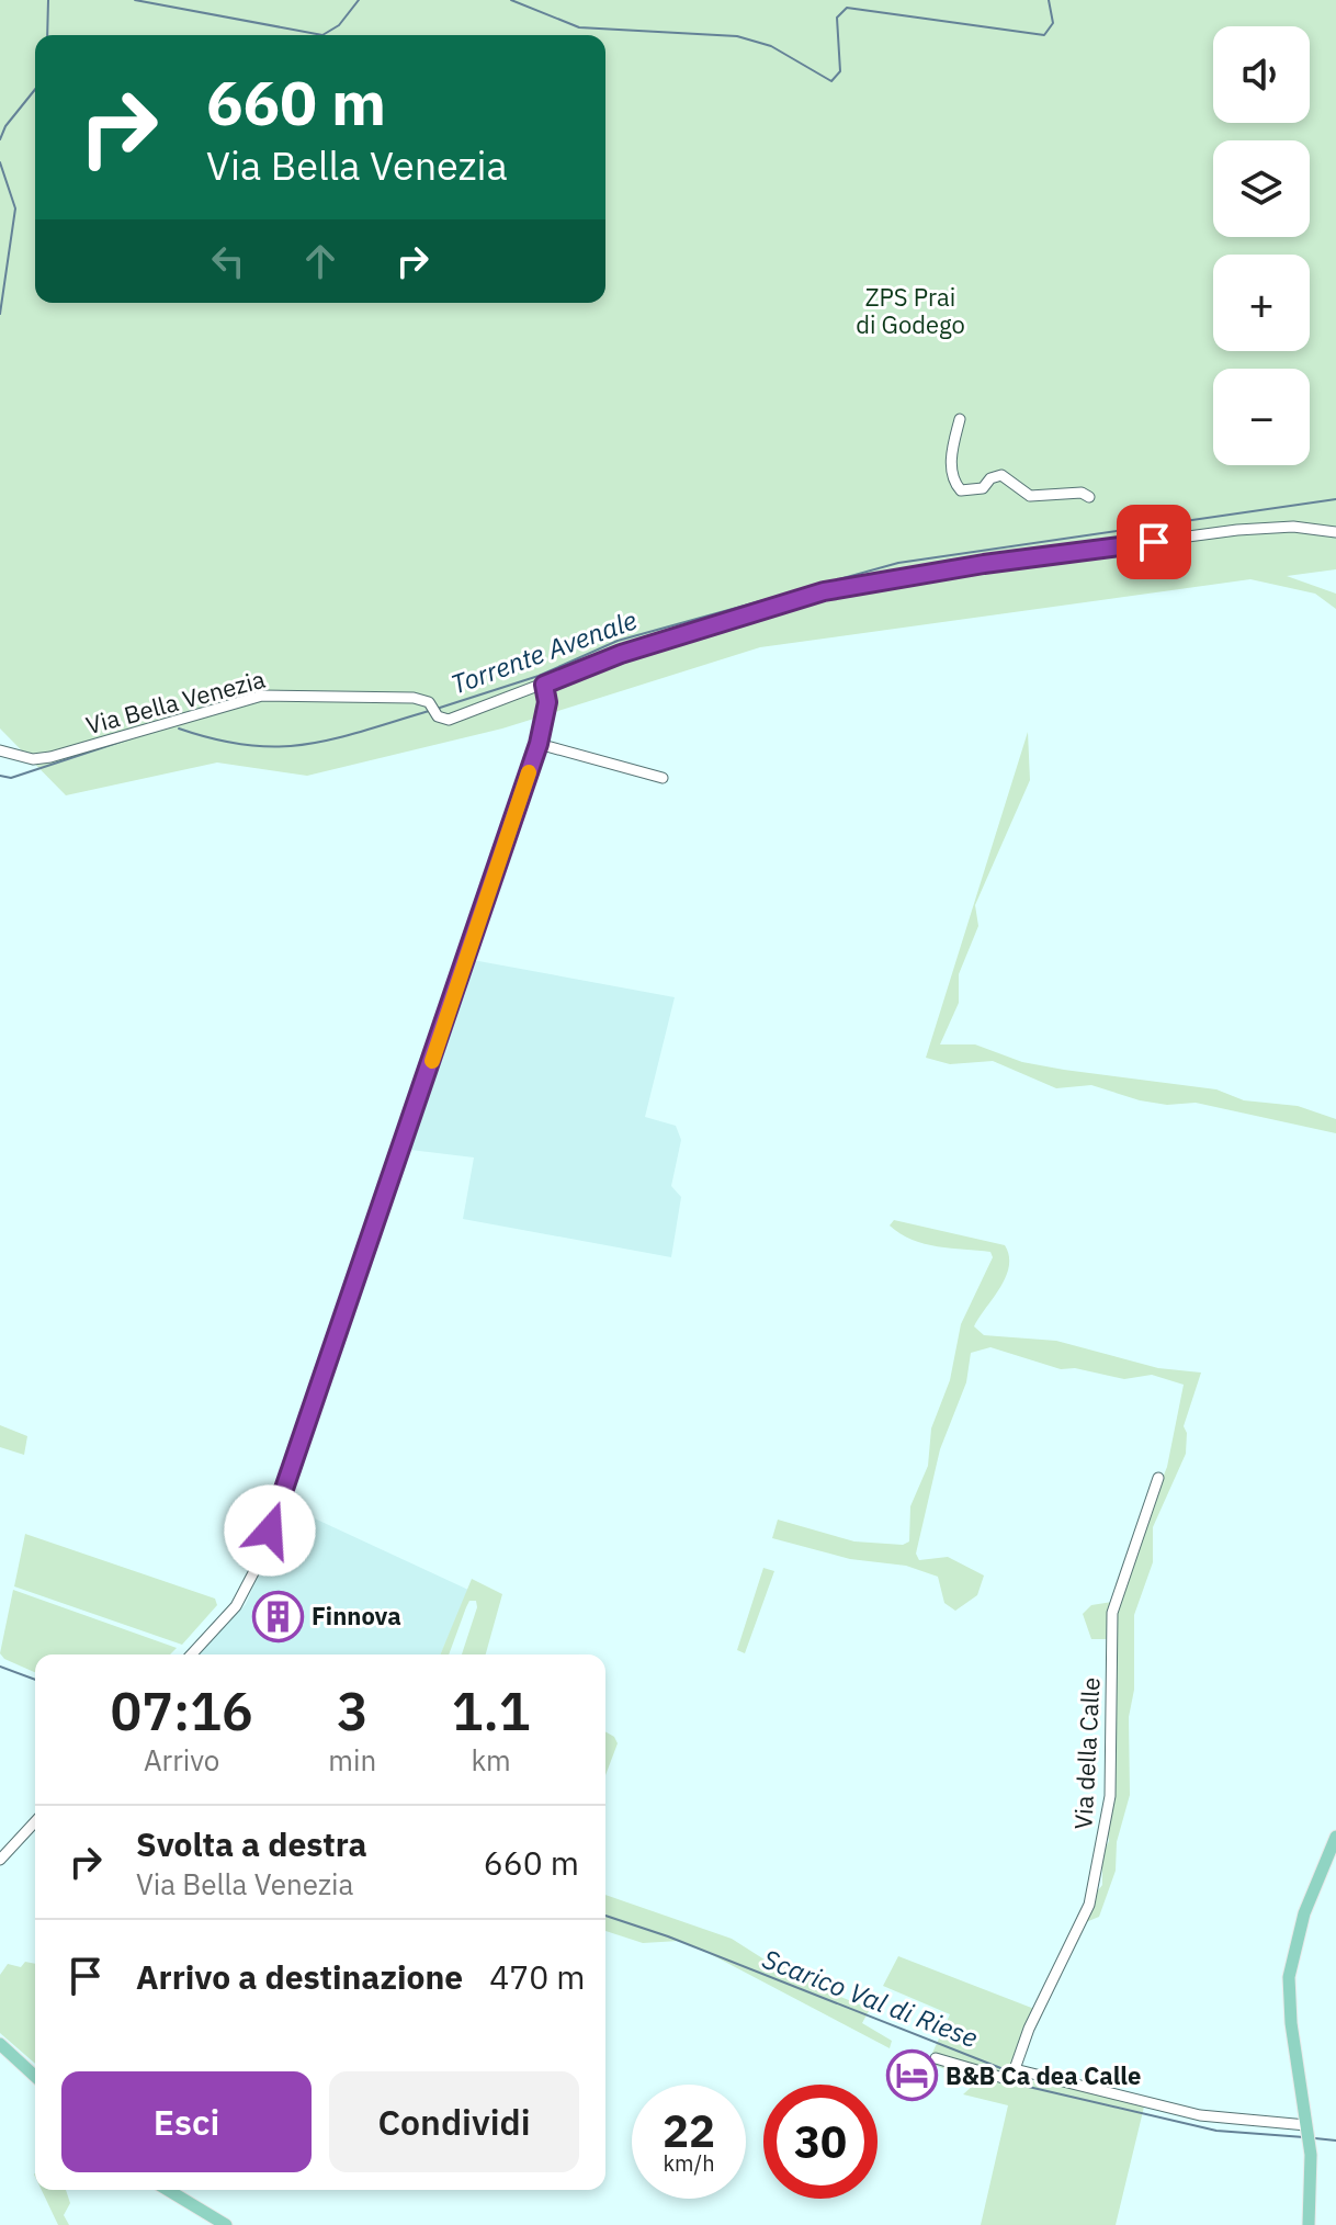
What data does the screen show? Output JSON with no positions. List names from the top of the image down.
{
  "streets": {
    "street": ["Via Bella Venezia", "Via della Calle"]
  },
  "water": ["Torrente Avenale", "Scarico Val di Riese"],
  "parks": ["ZPS Prai di Godego"],
  "places": {
    "building": ["Finnova"],
    "hotel": ["B&B Ca dea Calle"]
  },
  "page": {
    "map_buttons": ["+", "−"],
    "turn": ["660 m", "Via Bella Venezia"],
    "eta": [
      "07:16",
      "Arrivo",
      "3",
      "min",
      "1.1",
      "km"
    ],
    "list": [
      {
        "name": "Svolta a destra",
        "note": "Via Bella Venezia",
        "value": "660 m"
      },
      {
        "name": "Arrivo a destinazione",
        "value": "470 m"
      }
    ],
    "buttons": ["Esci", "Condividi"],
    "speed": "22 km/h",
    "limit": "30"
  }
}
